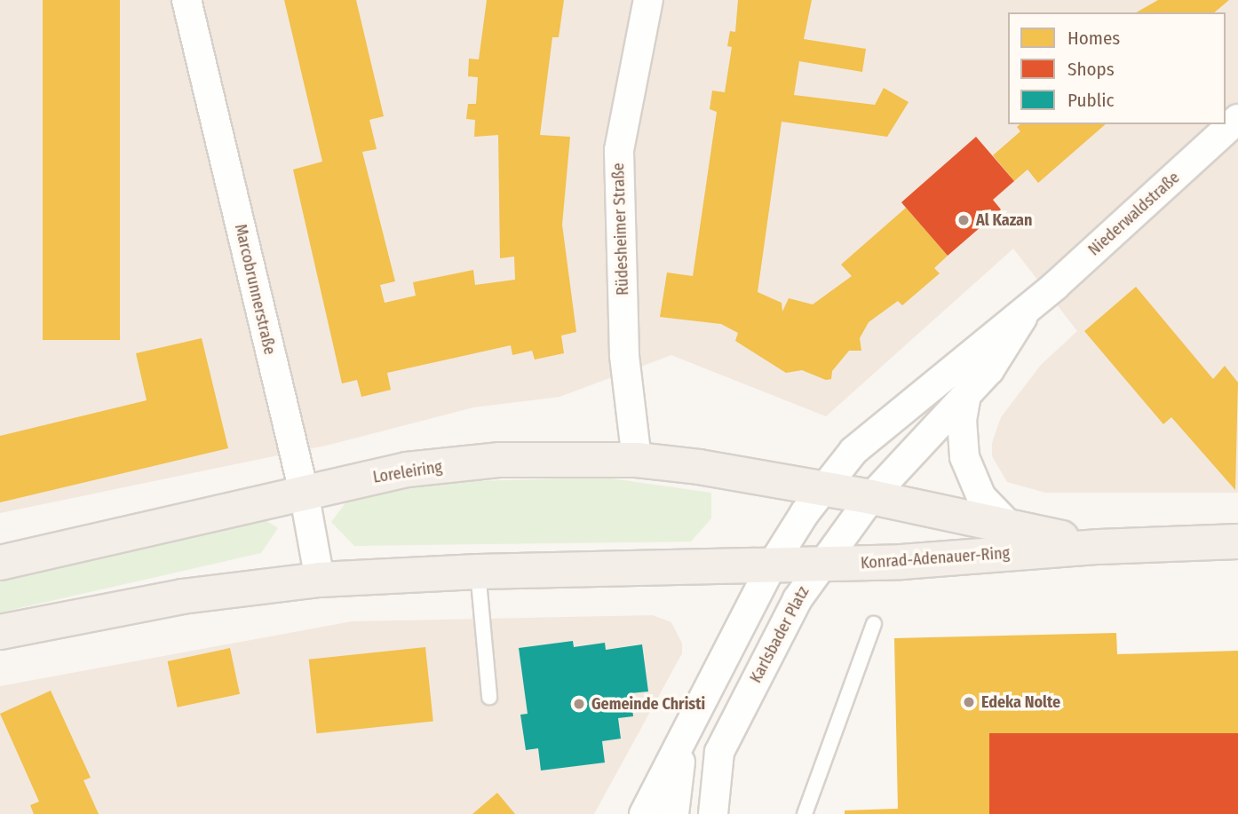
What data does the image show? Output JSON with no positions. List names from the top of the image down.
{
  "streets": {
    "main road": ["Loreleiring", "Konrad-Adenauer-Ring"],
    "street": [
      "Niederwaldstraße",
      "Rüdesheimer Straße",
      "Marcobrunnerstraße",
      "Karlsbader Platz"
    ]
  },
  "crossings": [
    ["Niederwaldstraße", "Loreleiring"],
    ["Niederwaldstraße", "Konrad-Adenauer-Ring"],
    ["Niederwaldstraße", "Karlsbader Platz"],
    ["Rüdesheimer Straße", "Loreleiring"],
    ["Marcobrunnerstraße", "Loreleiring"],
    ["Loreleiring", "Konrad-Adenauer-Ring"],
    ["Konrad-Adenauer-Ring", "Karlsbader Platz"]
  ],
  "places": ["Al Kazan", "Edeka Nolte", "Gemeinde Christi"],
  "legend": ["Homes", "Shops", "Public"]
}
